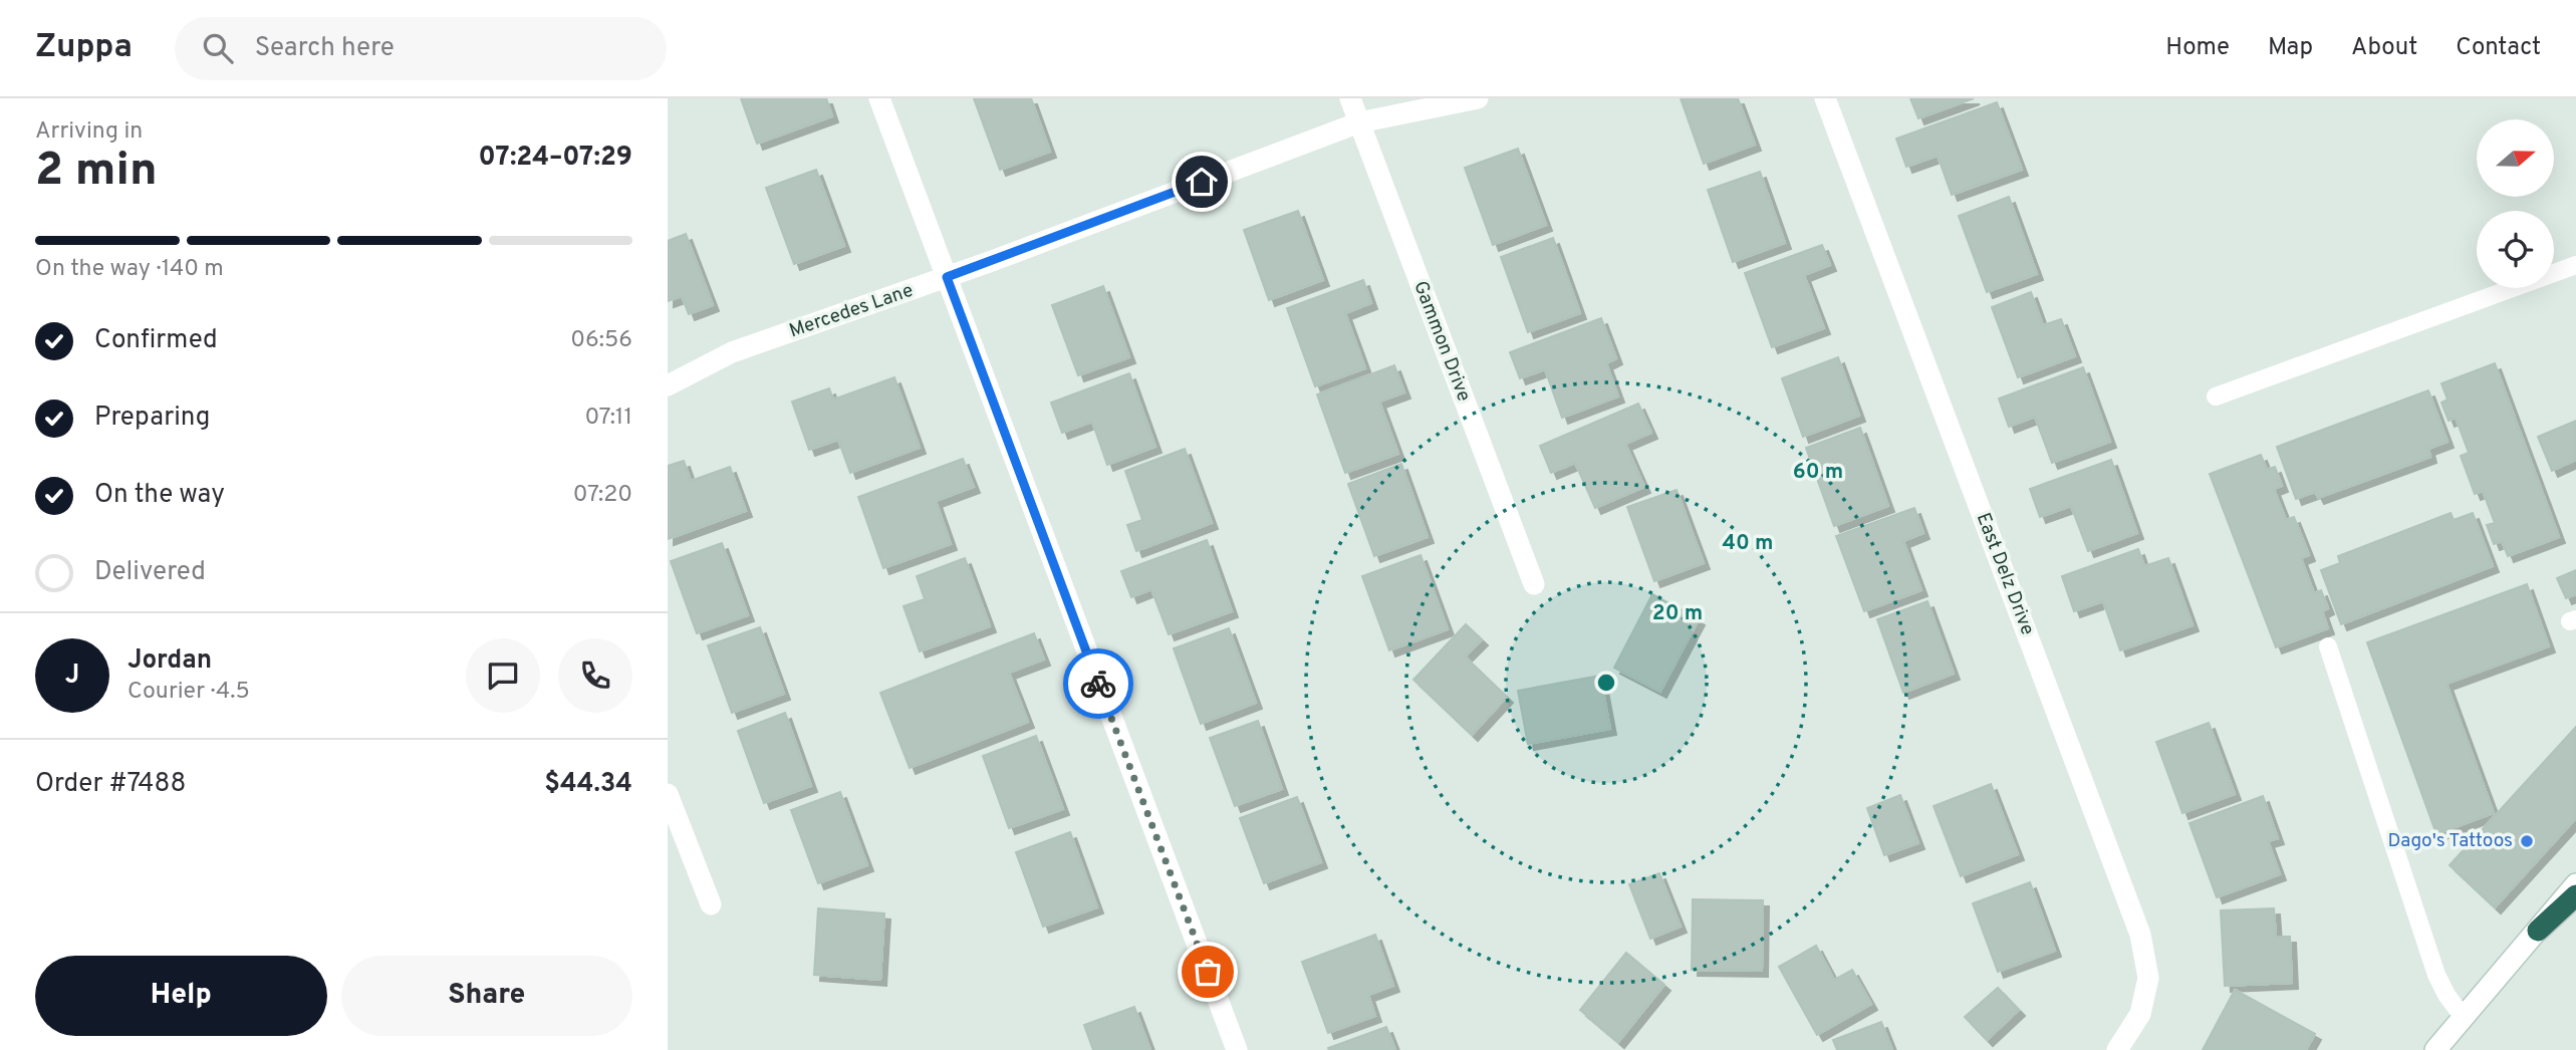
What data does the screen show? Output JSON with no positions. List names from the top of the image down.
{
  "streets": {
    "street": ["Mercedes Lane", "Gammon Drive", "East Delz Drive"]
  },
  "crossings": [
    ["Mercedes Lane", "Gammon Drive"]
  ],
  "places": ["Dago's Tattoos"],
  "north": "right",
  "page": {
    "header": "Zuppa",
    "search": "Search here",
    "nav": [
      "Home",
      "Map",
      "About",
      "Contact"
    ],
    "heading": ["2 min", "Arriving in", "07:24–07:29"],
    "panel": [
      "Jordan",
      "Courier · 4.5",
      "Order #7488",
      "$44.34"
    ],
    "bar": "On the way · 140 m",
    "list": [
      ["Confirmed", "06:56"],
      ["Preparing", "07:11"],
      ["On the way", "07:20"],
      "Delivered"
    ],
    "round": "J",
    "buttons": ["Help", "Share"]
  },
  "rings": ["60 m", "40 m", "20 m"]
}
